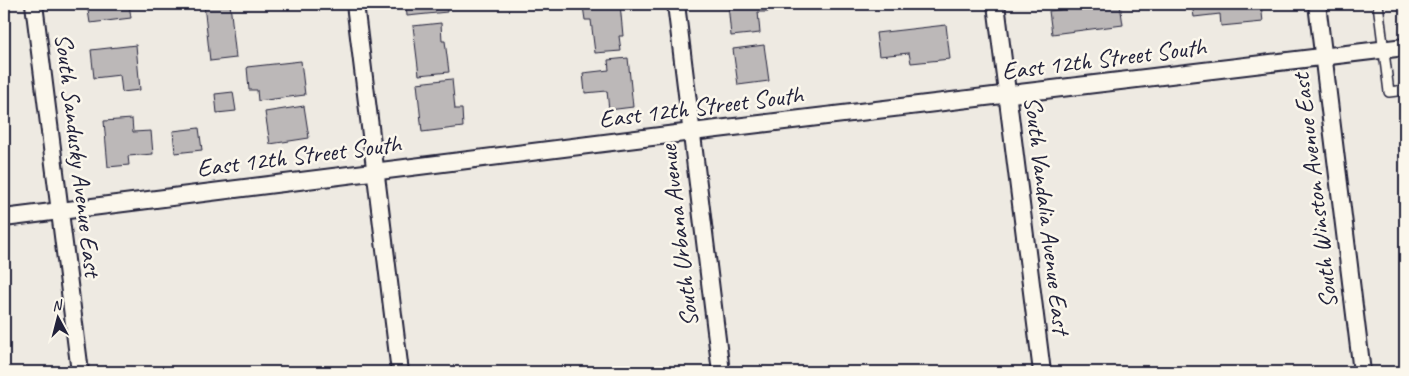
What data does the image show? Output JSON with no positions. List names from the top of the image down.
{
  "streets": {
    "street": [
      "East 12th Street South",
      "South Sandusky Avenue East",
      "South Winston Avenue East",
      "South Vandalia Avenue East",
      "South Urbana Avenue"
    ]
  },
  "crossings": [
    ["East 12th Street South", "South Sandusky Avenue East"],
    ["East 12th Street South", "South Winston Avenue East"],
    ["East 12th Street South", "South Vandalia Avenue East"],
    ["East 12th Street South", "South Urbana Avenue"]
  ],
  "north": "top"
}
